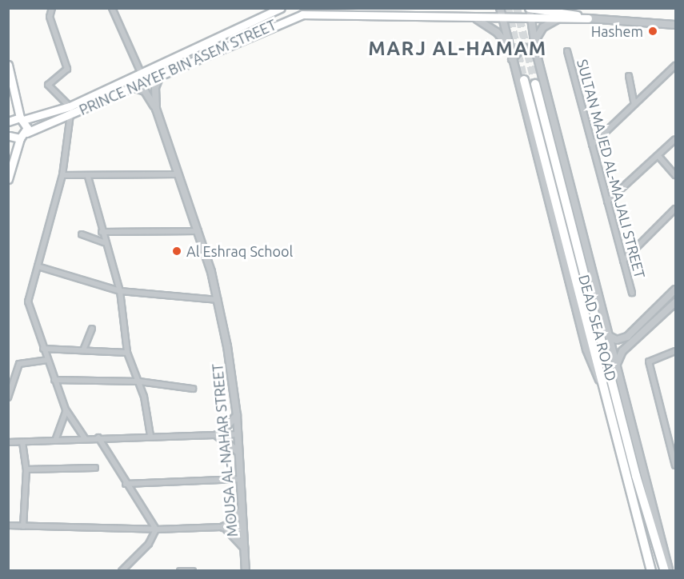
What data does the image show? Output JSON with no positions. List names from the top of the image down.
{
  "streets": {
    "main road": ["PRINCE NAYEF BIN ASEM STREET", "DEAD SEA ROAD"],
    "street": ["SULTAN MAJED AL-MAJALI STREET", "MOUSA AL-NAHAR STREET"]
  },
  "crossings": [
    ["PRINCE NAYEF BIN ASEM STREET", "DEAD SEA ROAD"],
    ["PRINCE NAYEF BIN ASEM STREET", "MOUSA AL-NAHAR STREET"]
  ],
  "districts": ["MARJ AL-HAMAM"],
  "places": ["Hashem", "Al Eshraq School"]
}
